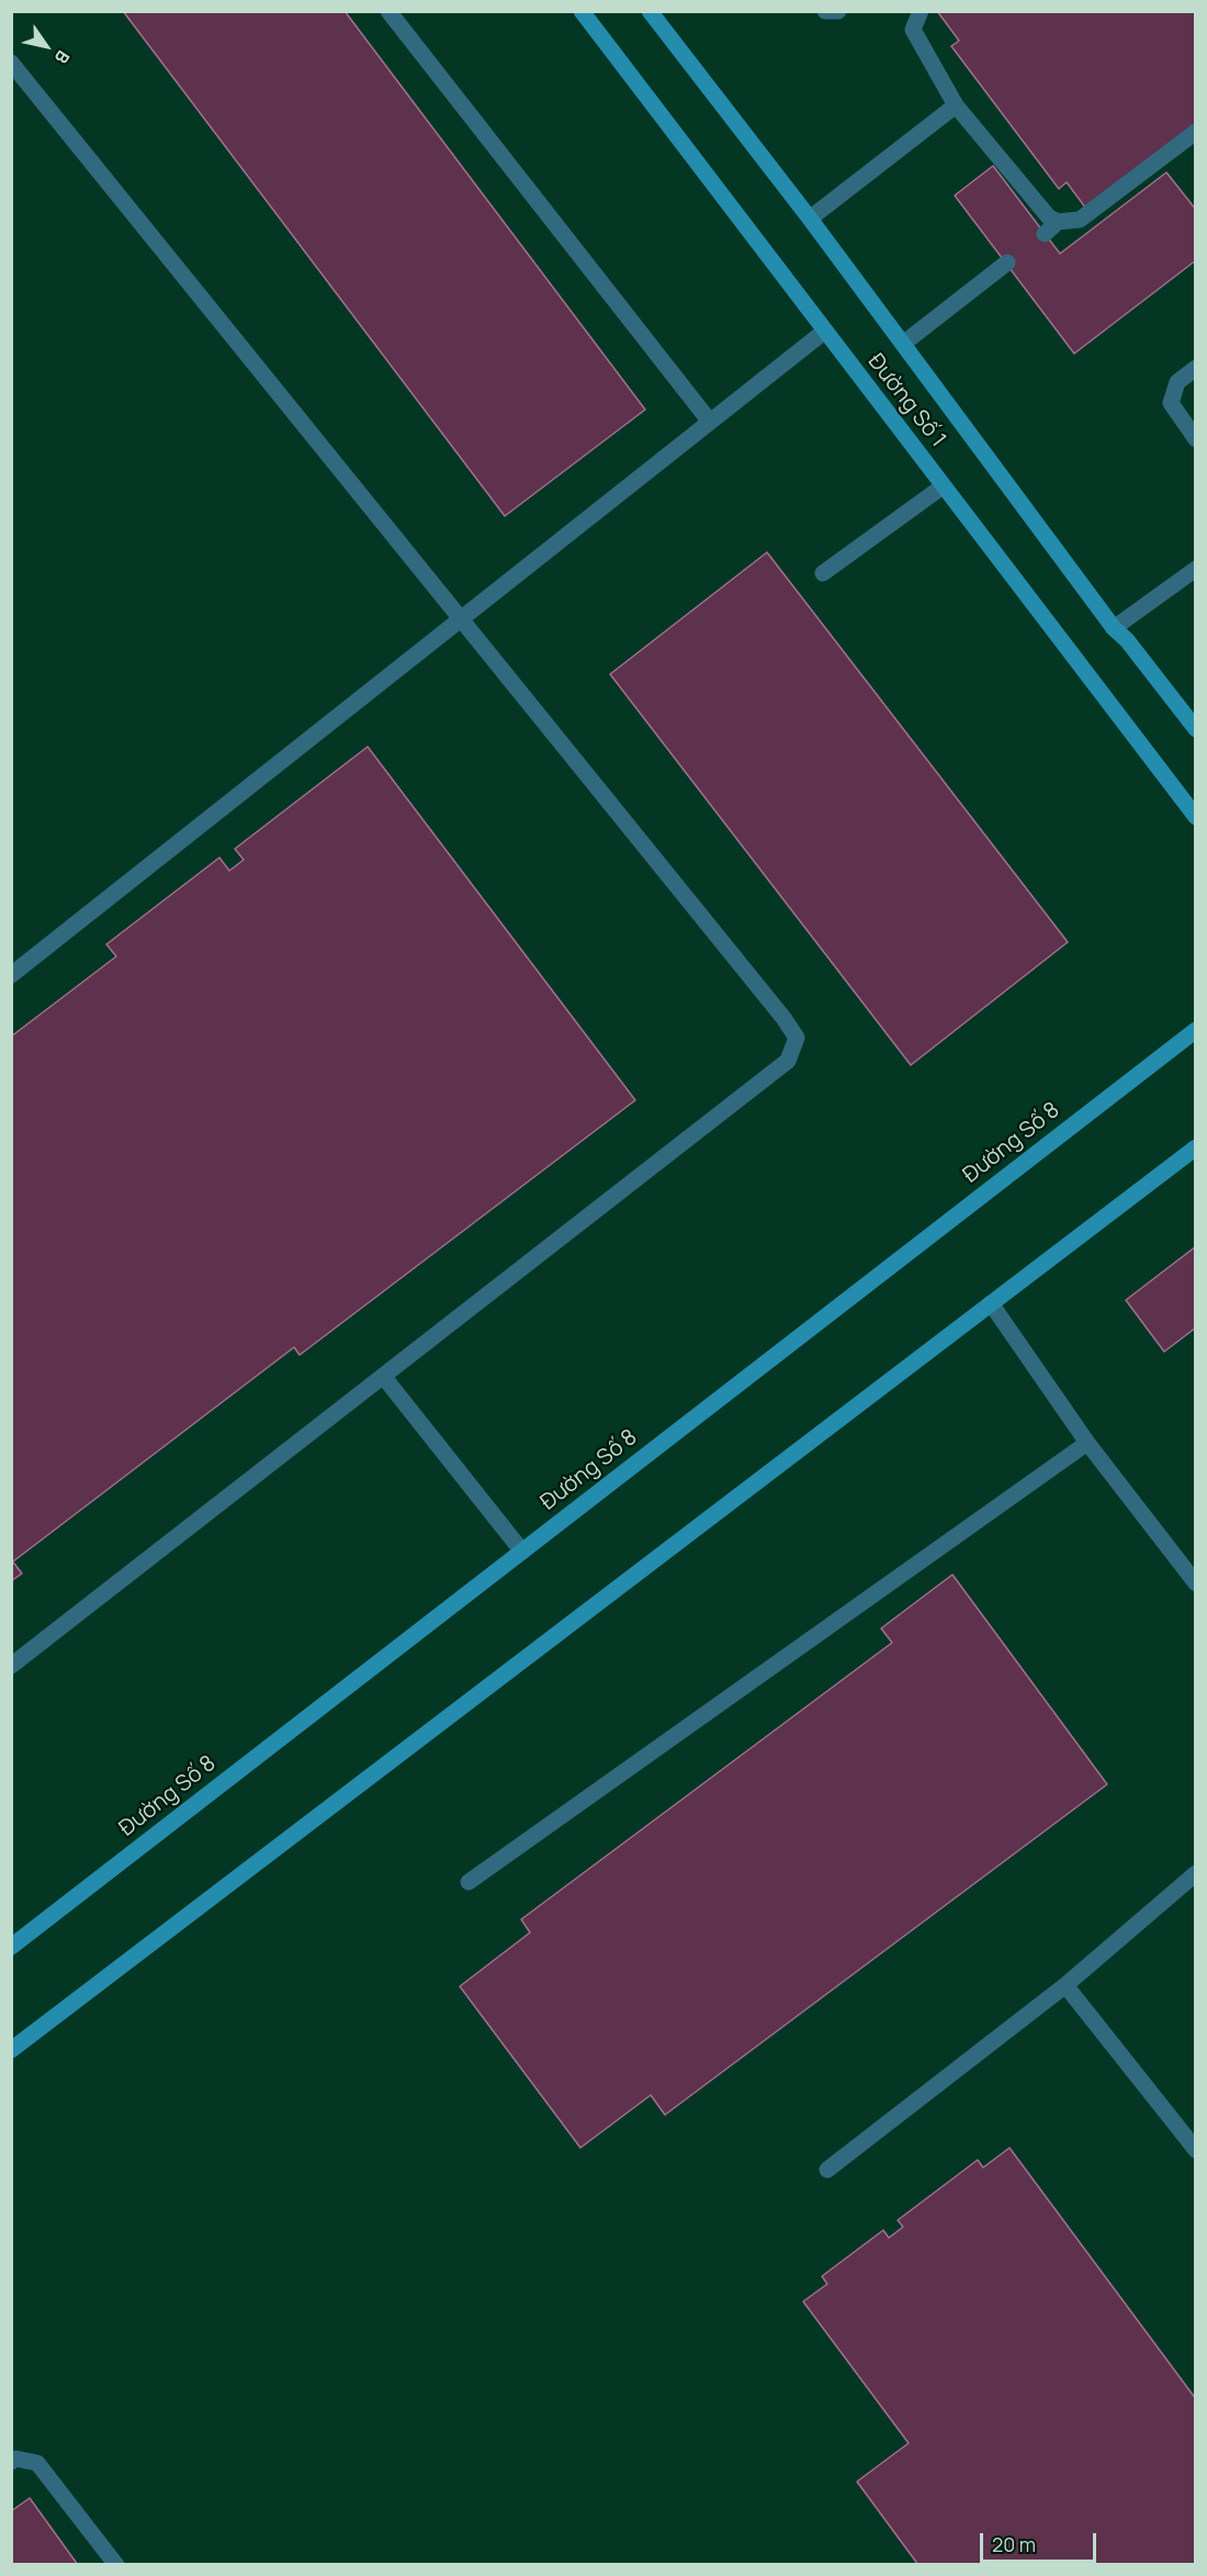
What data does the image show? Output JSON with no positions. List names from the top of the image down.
{
  "streets": {
    "street": ["Đường Số 1", "Đường Số 8"]
  },
  "scale_bar": "20 m",
  "north": "bottom right"
}
